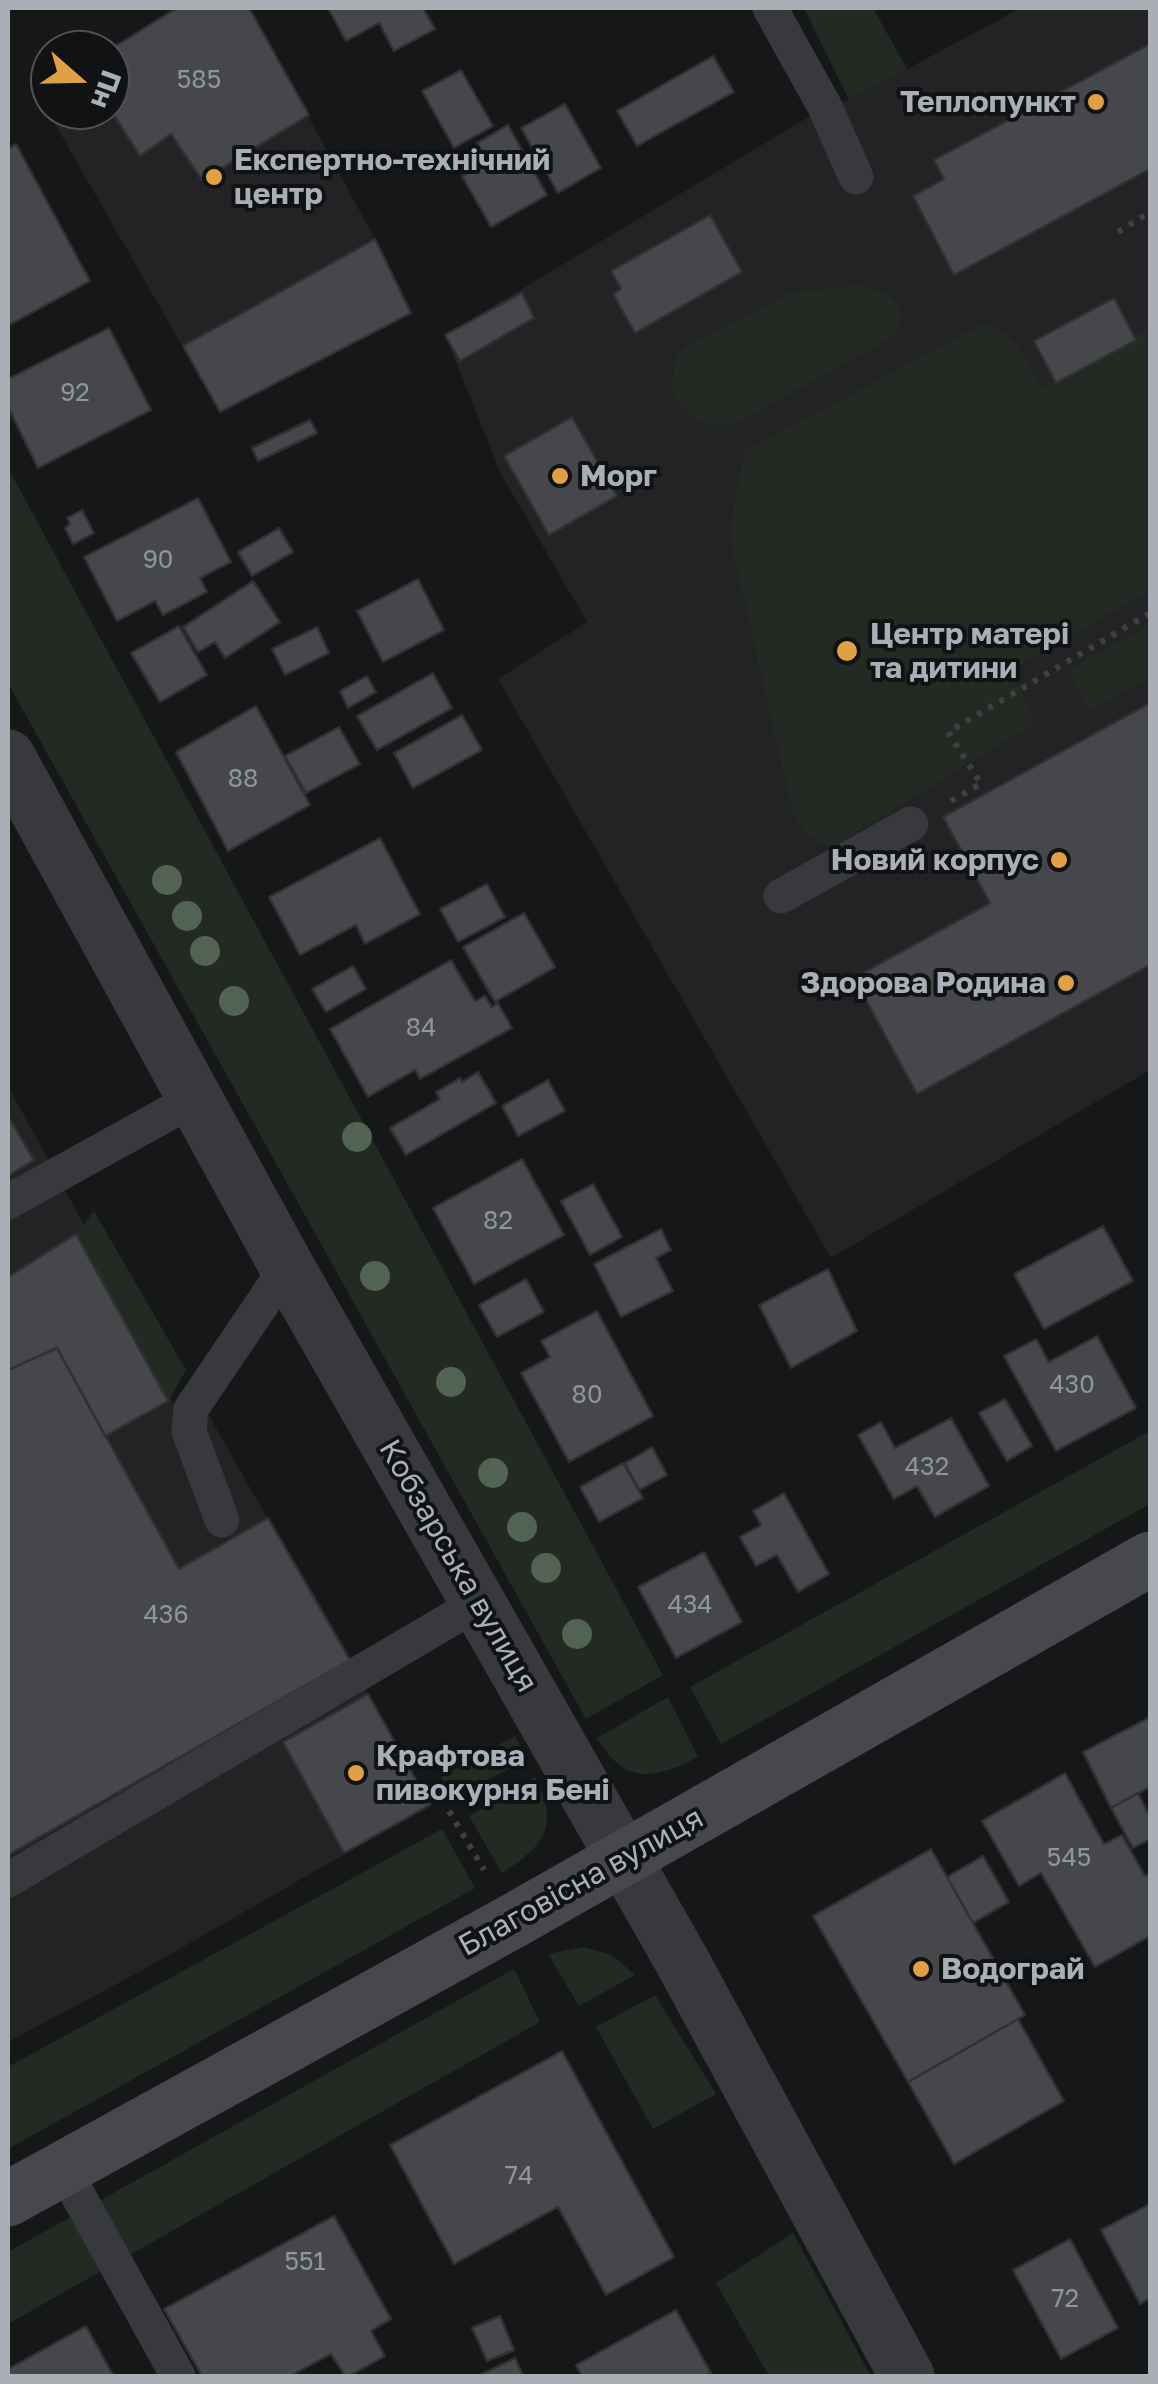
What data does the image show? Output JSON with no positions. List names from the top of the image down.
{
  "streets": {
    "main road": ["Благовісна вулиця"],
    "street": ["Кобзарська вулиця"]
  },
  "crossings": [
    ["Кобзарська вулиця", "Благовісна вулиця"]
  ],
  "places": [
    "Теплопункт",
    "Експертно-технічний центр",
    "Морг",
    "Центр матері та дитини",
    "Новий корпус",
    "Здорова Родина",
    "Крафтова пивокурня Бені",
    "Водограй"
  ],
  "house_numbers": [
    "585",
    "92",
    "90",
    "88",
    "84",
    "82",
    "430",
    "80",
    "432",
    "434",
    "436",
    "545",
    "74",
    "551",
    "72"
  ],
  "north": "right"
}
